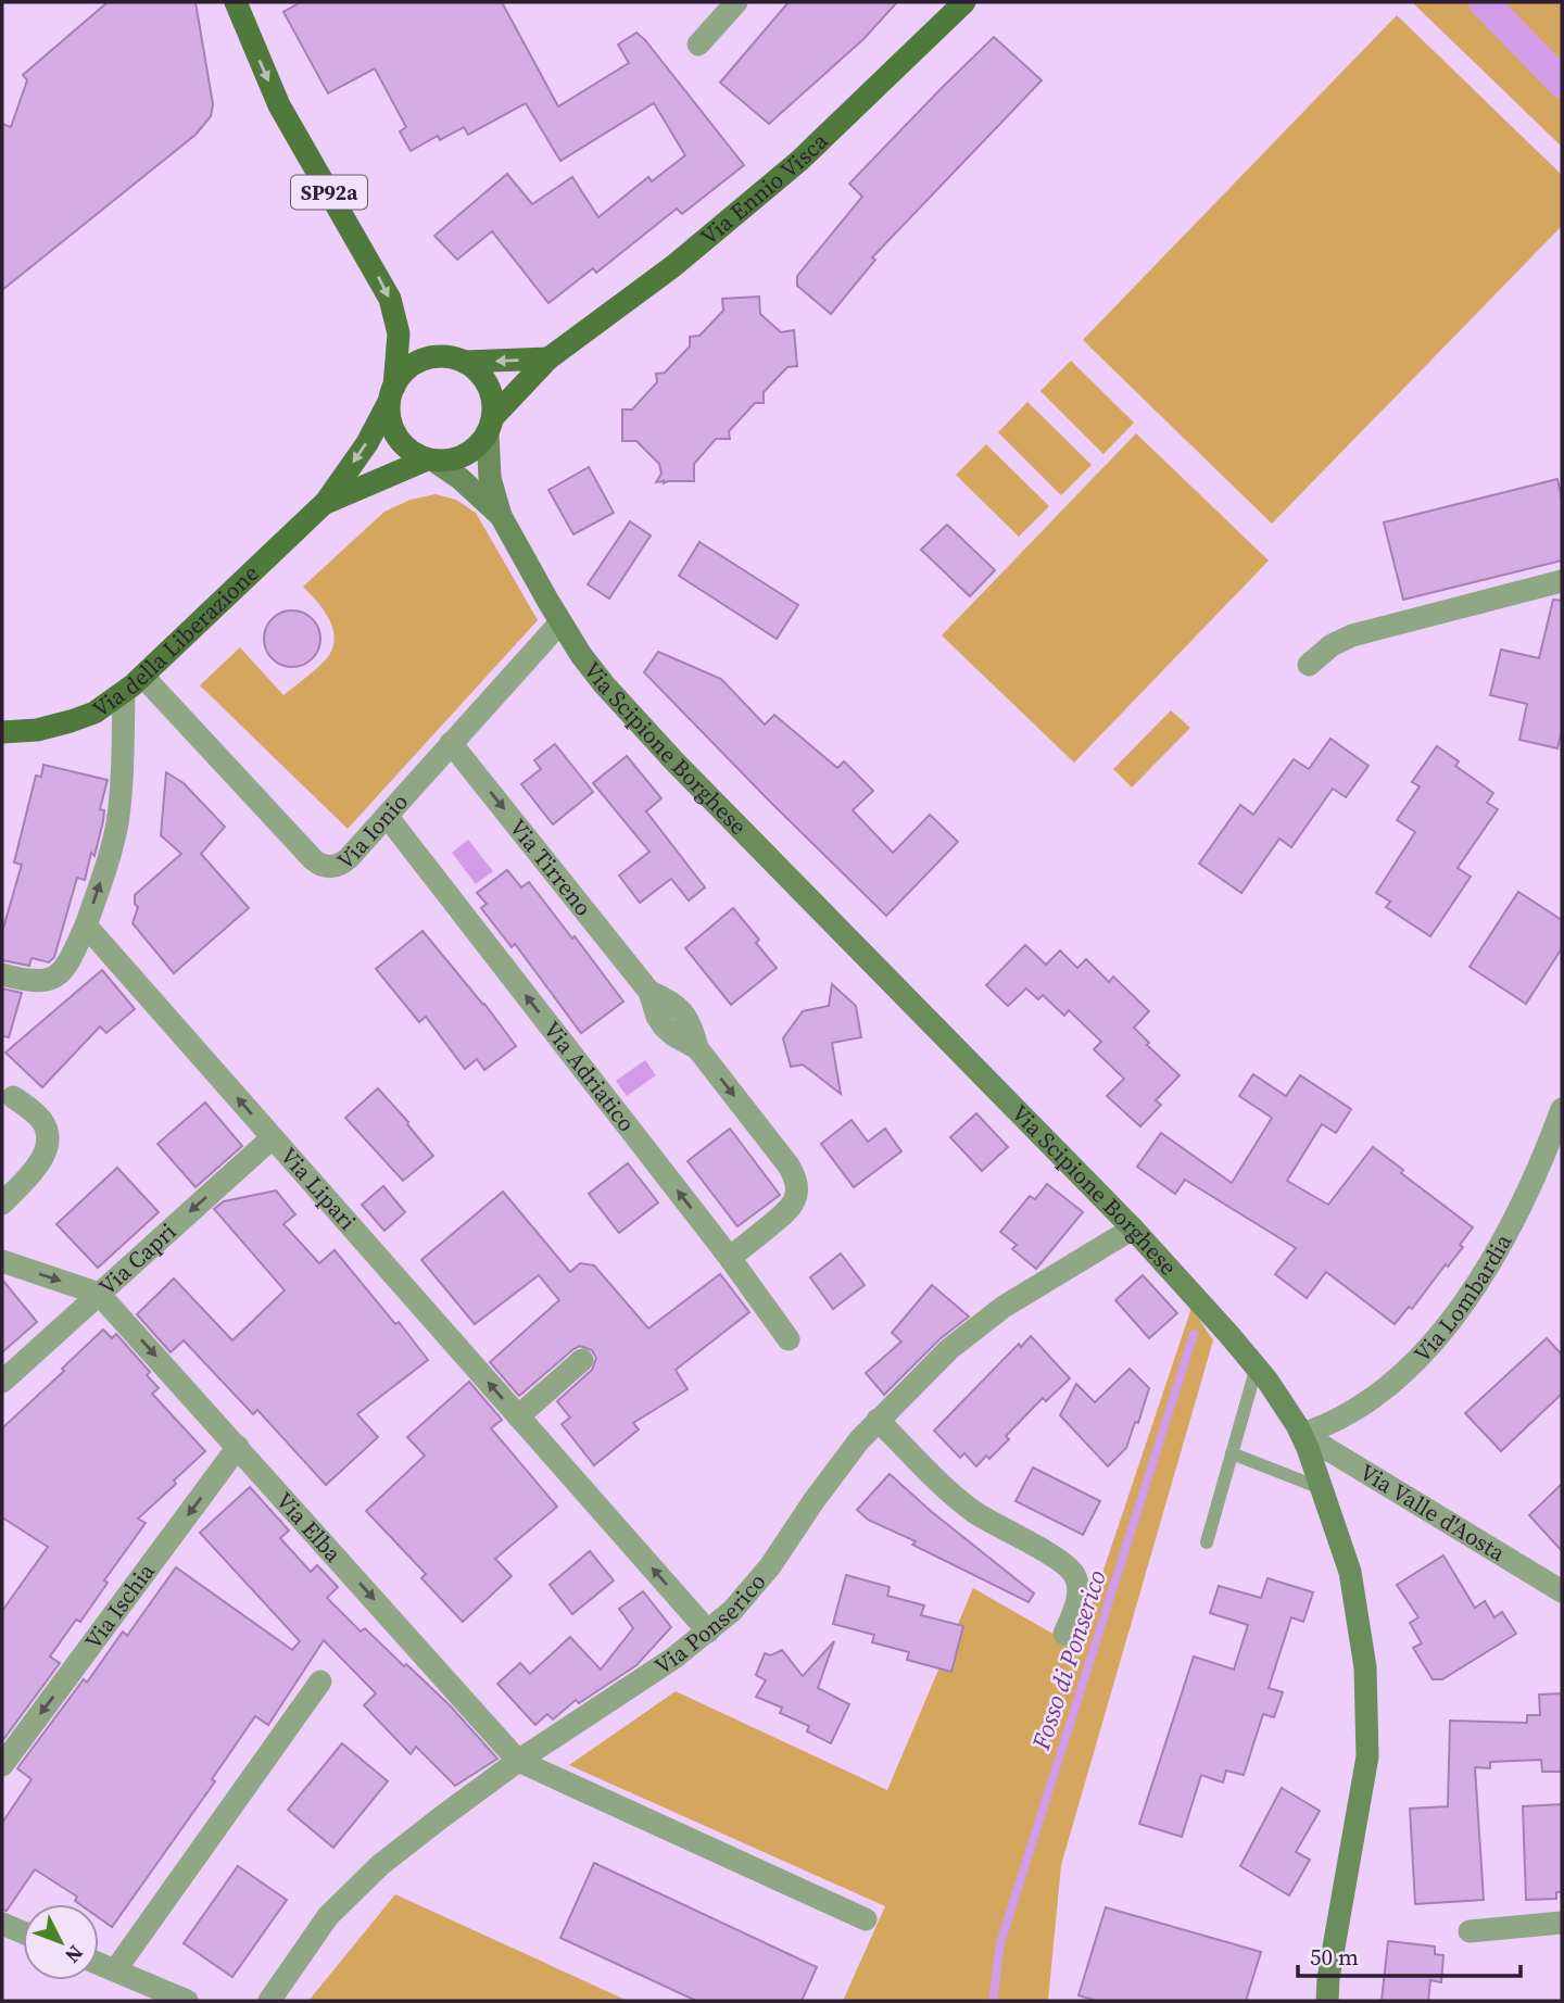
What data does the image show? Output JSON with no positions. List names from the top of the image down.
{
  "streets": {
    "main road": [
      "Via Ennio Visca",
      "SP92a",
      "Via della Liberazione",
      "Via Scipione Borghese"
    ],
    "street": [
      "Via Ionio",
      "Via Tirreno",
      "Via Adriatico",
      "Via Lipari",
      "Via Capri",
      "Via Lombardia",
      "Via Valle d'Aosta",
      "Via Elba",
      "Via Ischia",
      "Via Ponserico"
    ]
  },
  "crossings": [
    ["Via Ennio Visca", "SP92a"],
    ["Via Ennio Visca", "Via della Liberazione"],
    ["Via Ennio Visca", "Via Scipione Borghese"],
    ["SP92a", "Via della Liberazione"],
    ["SP92a", "Via Scipione Borghese"],
    ["Via della Liberazione", "Via Scipione Borghese"],
    ["Via della Liberazione", "Via Ionio"],
    ["Via Scipione Borghese", "Via Ionio"],
    ["Via Scipione Borghese", "Via Lombardia"],
    ["Via Scipione Borghese", "Via Valle d'Aosta"],
    ["Via Scipione Borghese", "Via Ponserico"],
    ["Via Ionio", "Via Tirreno"],
    ["Via Ionio", "Via Adriatico"],
    ["Via Tirreno", "Via Adriatico"],
    ["Via Lipari", "Via Capri"],
    ["Via Lipari", "Via Ponserico"],
    ["Via Capri", "Via Elba"],
    ["Via Lombardia", "Via Valle d'Aosta"],
    ["Via Elba", "Via Ischia"],
    ["Via Elba", "Via Ponserico"]
  ],
  "one_way": [
    "Via Tirreno",
    "Via Adriatico",
    "Via Lipari",
    "Via Capri",
    "Via Elba",
    "Via Ischia"
  ],
  "water": ["Fosso di Ponserico"],
  "scale_bar": "50 m",
  "north": "bottom right"
}
